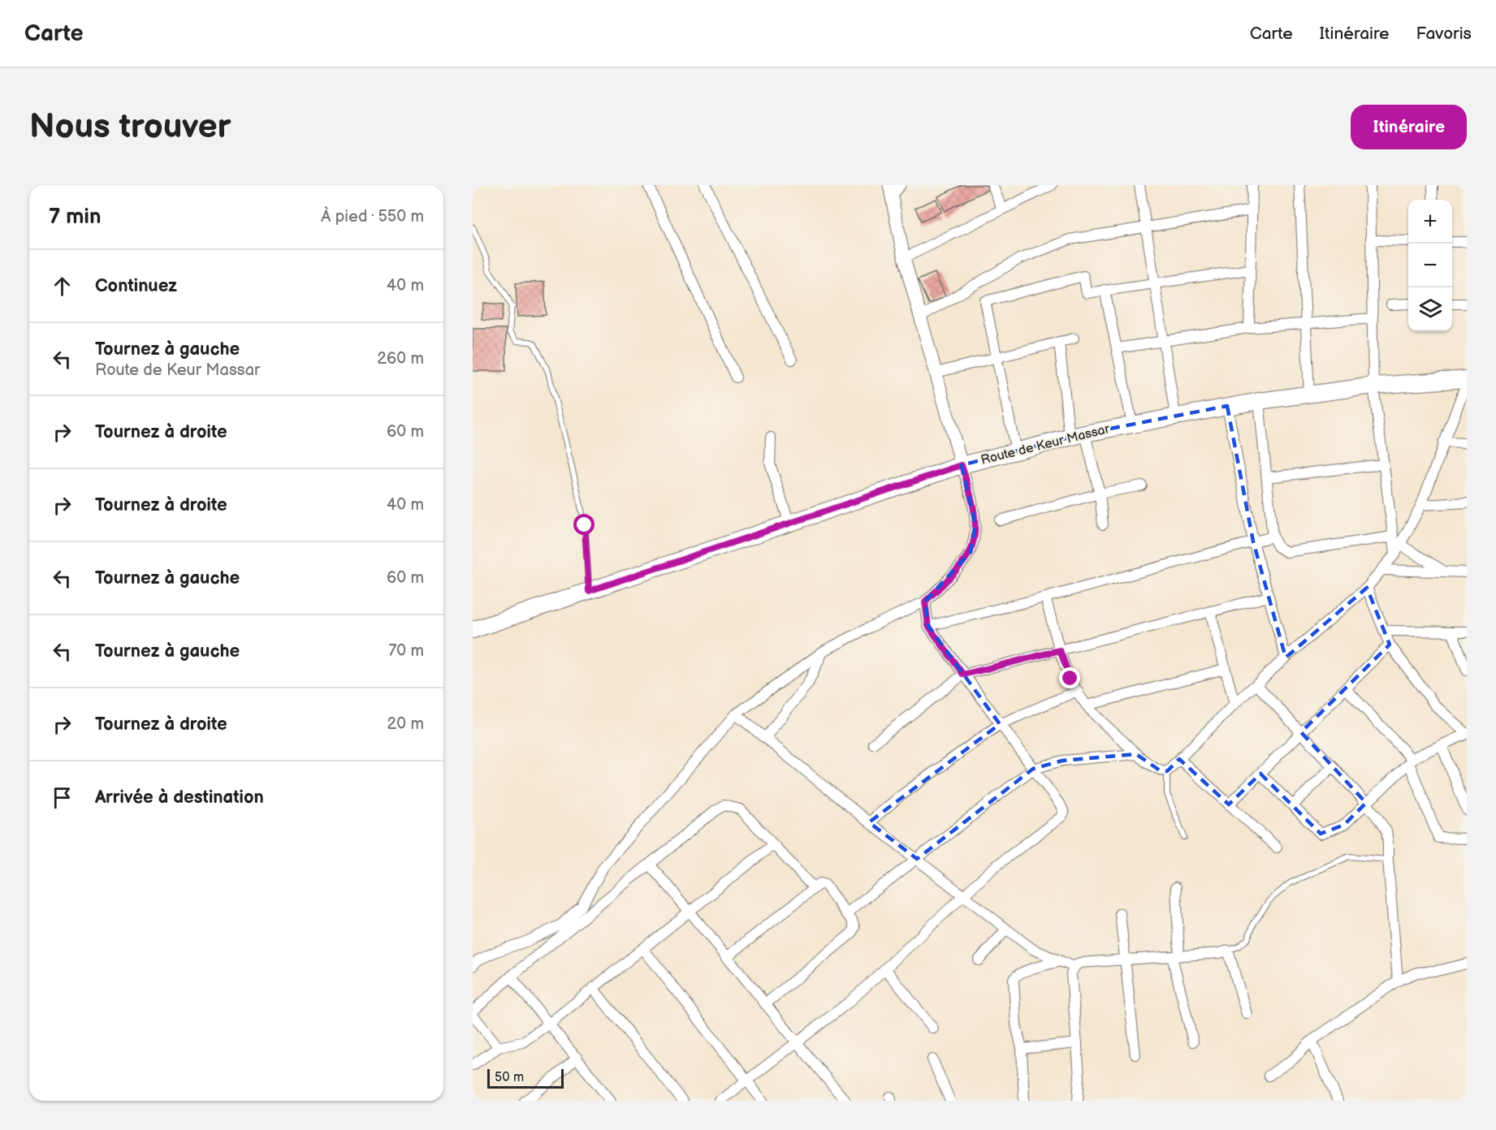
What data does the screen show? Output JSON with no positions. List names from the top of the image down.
{
  "streets": {
    "main road": ["Route de Keur Massar"]
  },
  "scale_bar": "50 m",
  "page": {
    "header": "Carte",
    "nav": ["Carte", "Itinéraire", "Favoris"],
    "buttons": "Itinéraire",
    "title": "Nous trouver",
    "heading": ["7 min", "À pied · 550 m"],
    "map_buttons": ["+", "−"],
    "list": [
      ["Continuez", "40 m"],
      ["Tournez à gauche", "Route de Keur Massar", "260 m"],
      ["Tournez à droite", "60 m"],
      ["Tournez à droite", "40 m"],
      ["Tournez à gauche", "60 m"],
      ["Tournez à gauche", "70 m"],
      ["Tournez à droite", "20 m"],
      "Arrivée à destination"
    ],
    "scale": "50 m"
  }
}
